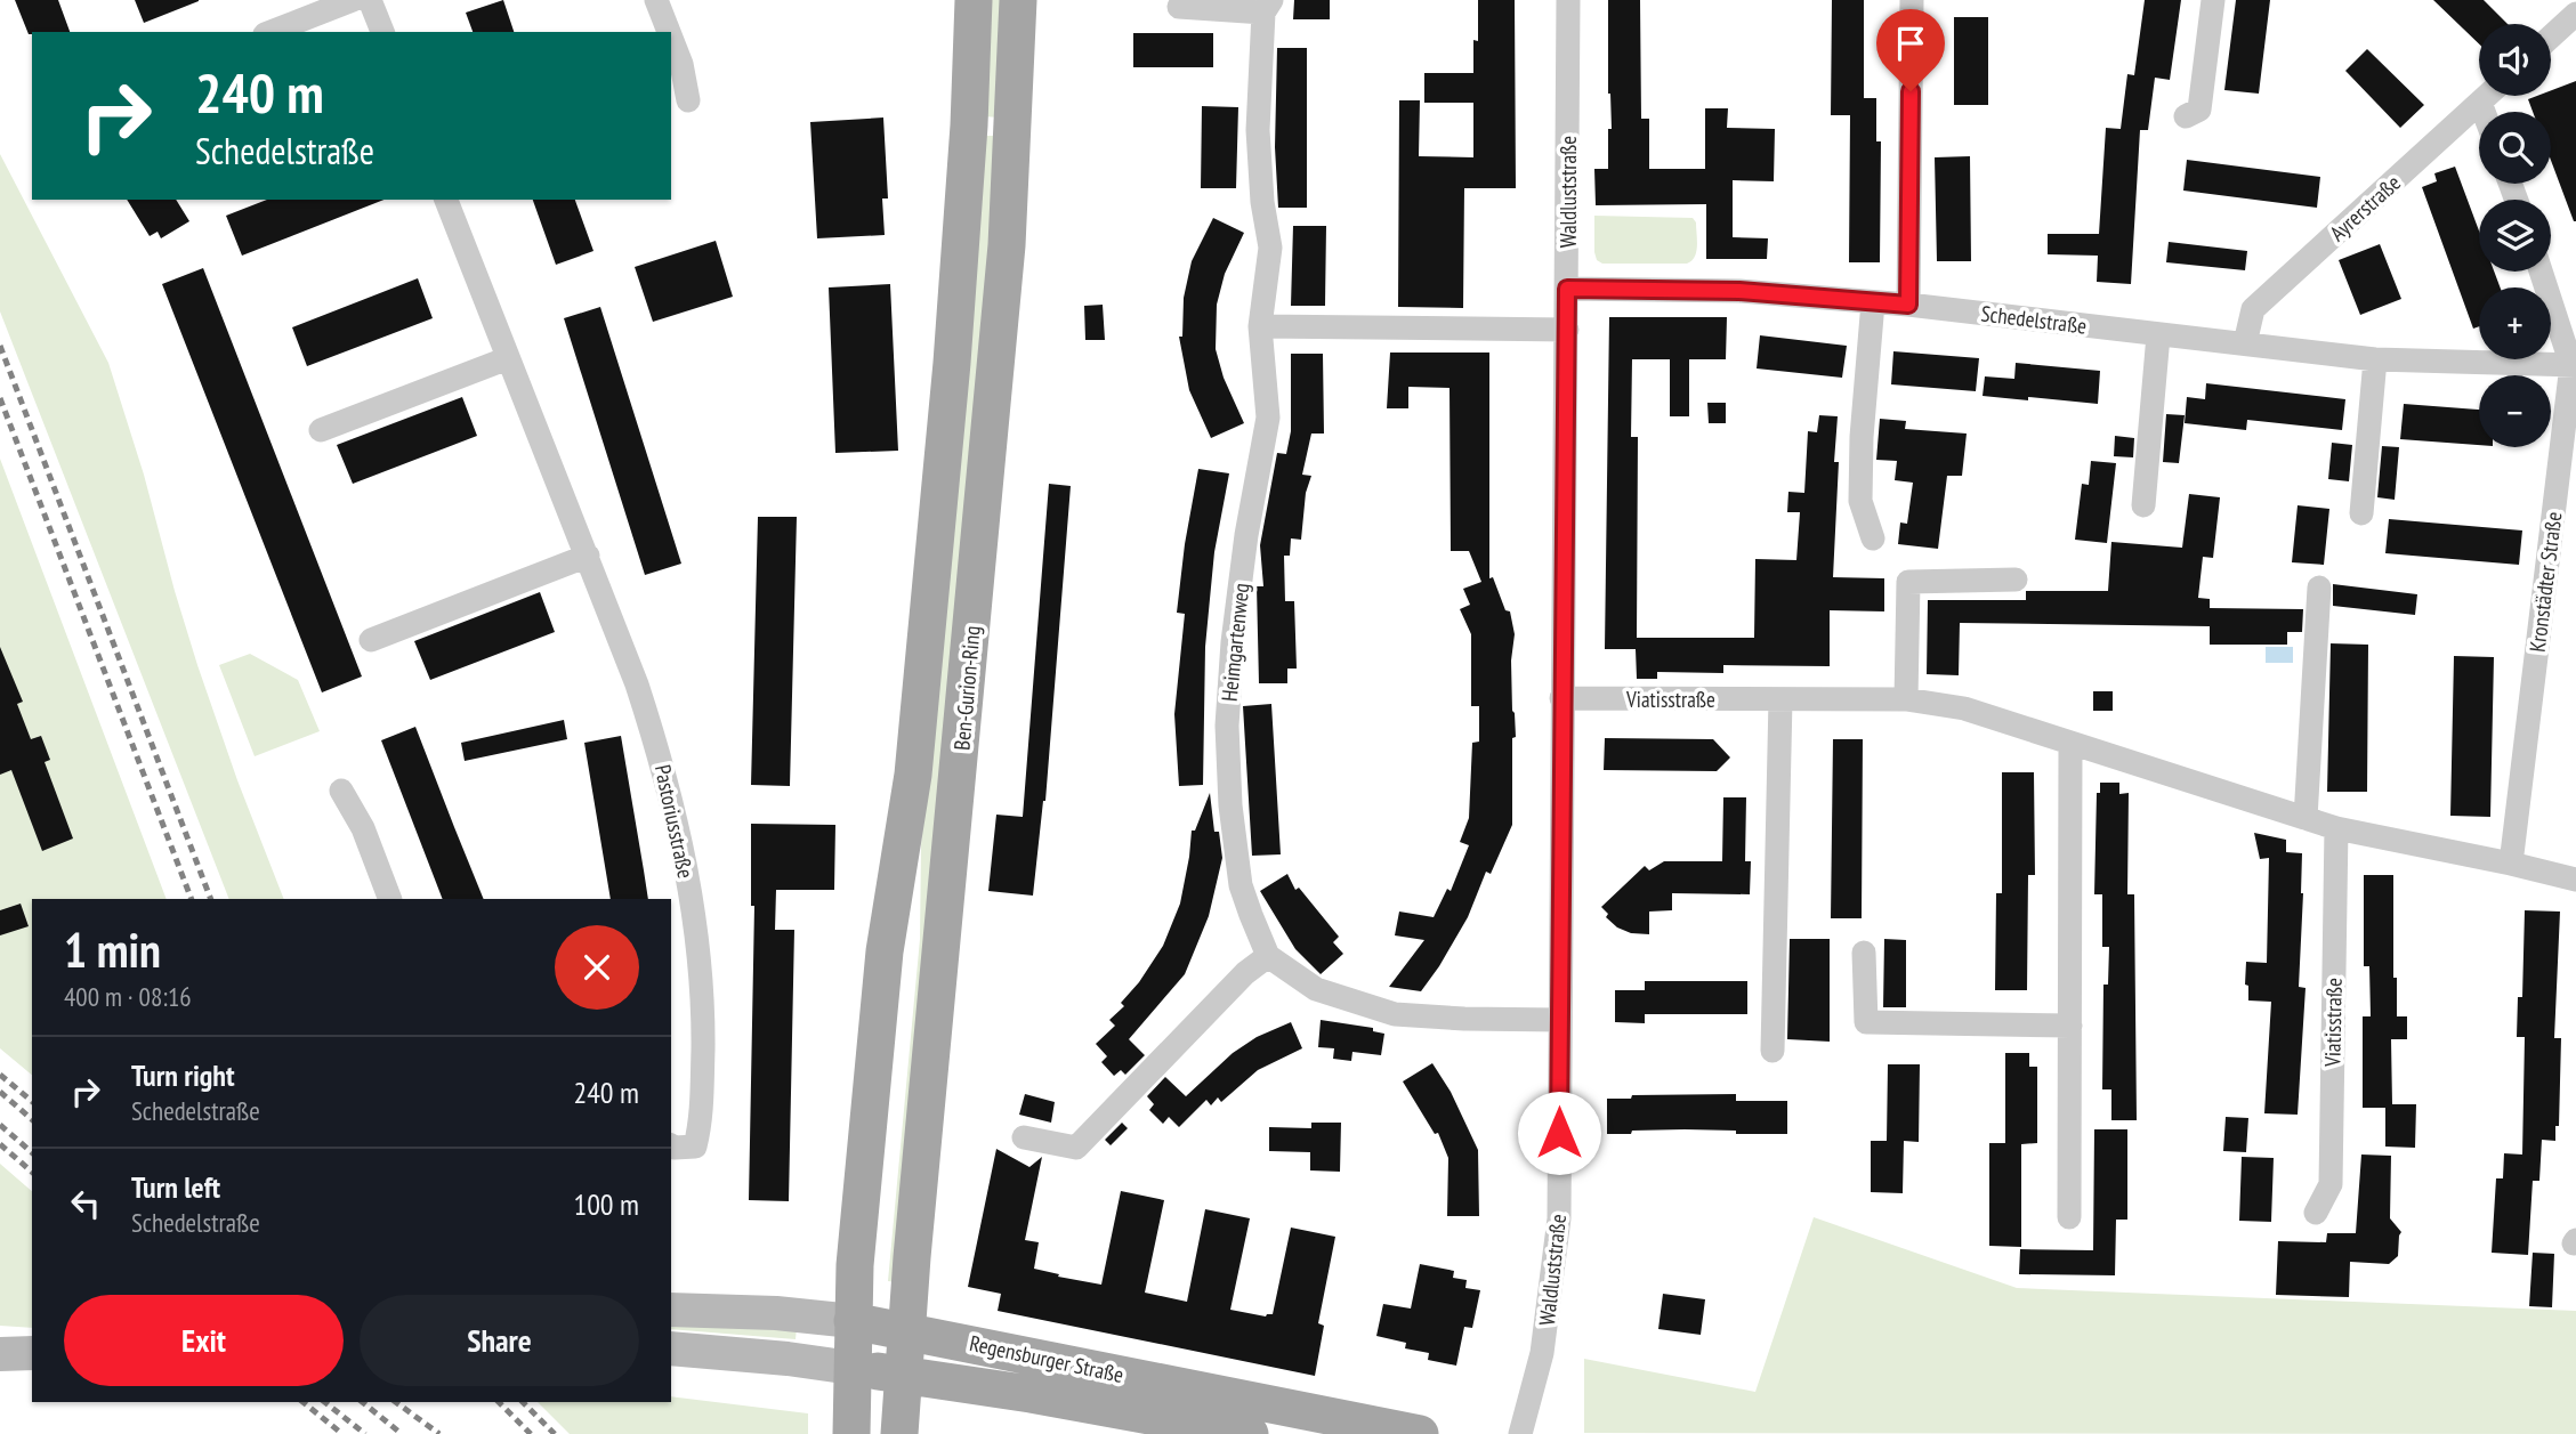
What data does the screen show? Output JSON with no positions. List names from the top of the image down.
{
  "streets": {
    "main road": ["Ben-Gurion-Ring", "Regensburger Straße"],
    "street": [
      "Waldluststraße",
      "Ayrerstraße",
      "Schedelstraße",
      "Kronstädter Straße",
      "Heimgartenweg",
      "Viatisstraße",
      "Pastoriusstraße"
    ]
  },
  "crossings": [
    ["Waldluststraße", "Schedelstraße"],
    ["Waldluststraße", "Viatisstraße"],
    ["Ayrerstraße", "Schedelstraße"],
    ["Schedelstraße", "Kronstädter Straße"],
    ["Kronstädter Straße", "Viatisstraße"],
    ["Ben-Gurion-Ring", "Regensburger Straße"]
  ],
  "page": {
    "map_buttons": ["+", "−"],
    "turn": ["240 m", "Schedelstraße"],
    "heading": ["1 min", "400 m · 08:16"],
    "list": [
      {
        "name": "Turn right",
        "note": "Schedelstraße",
        "value": "240 m"
      },
      {
        "name": "Turn left",
        "note": "Schedelstraße",
        "value": "100 m"
      }
    ],
    "buttons": ["Exit", "Share"]
  }
}
